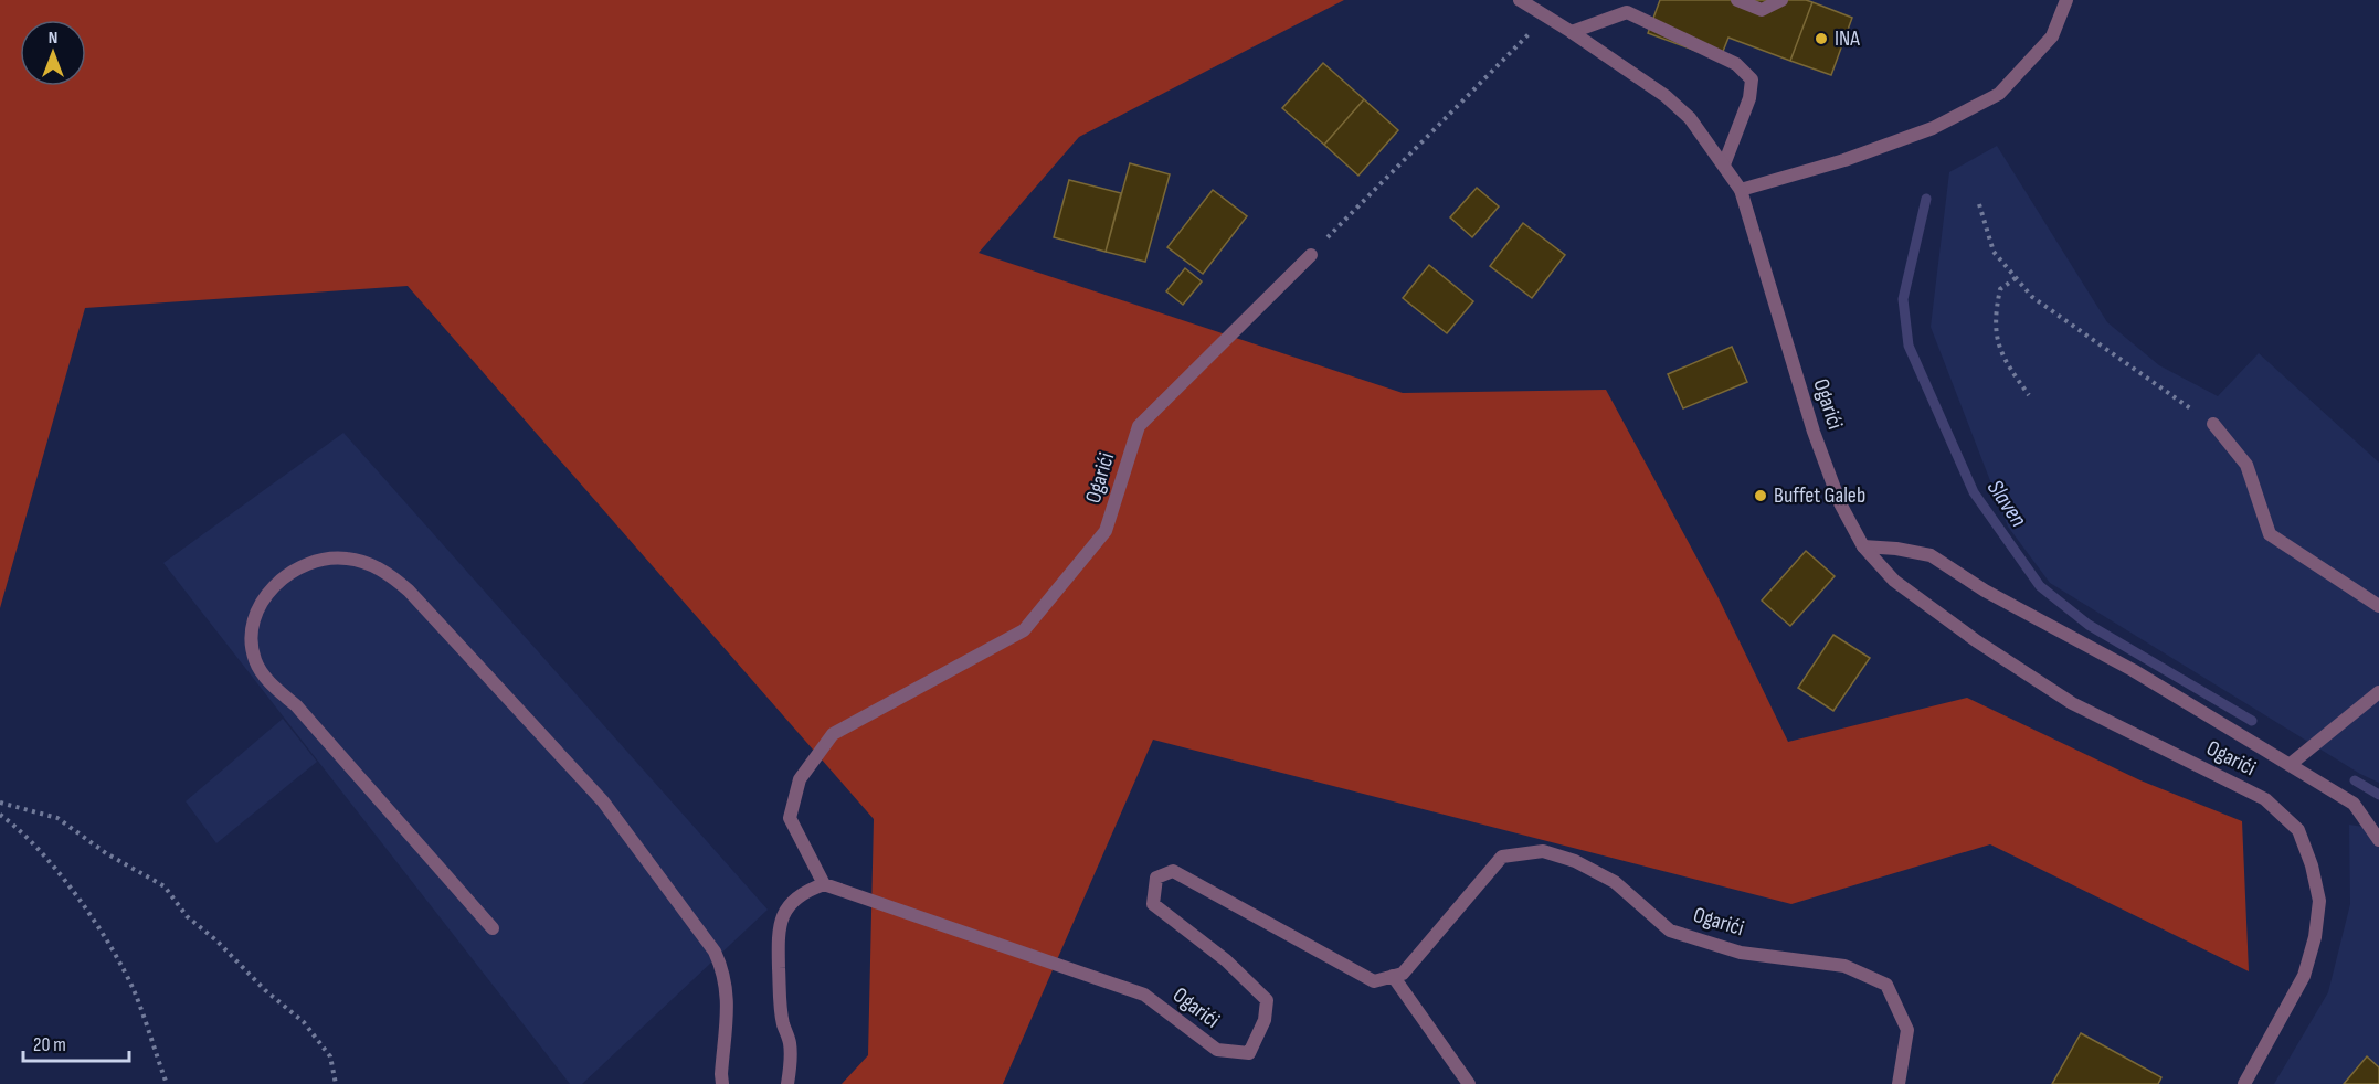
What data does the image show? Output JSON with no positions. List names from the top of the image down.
{
  "streets": {
    "street": ["Ogarići"]
  },
  "water": ["Slaven"],
  "places": ["INA", "Buffet Galeb"],
  "scale_bar": "20 m",
  "north": "top"
}
